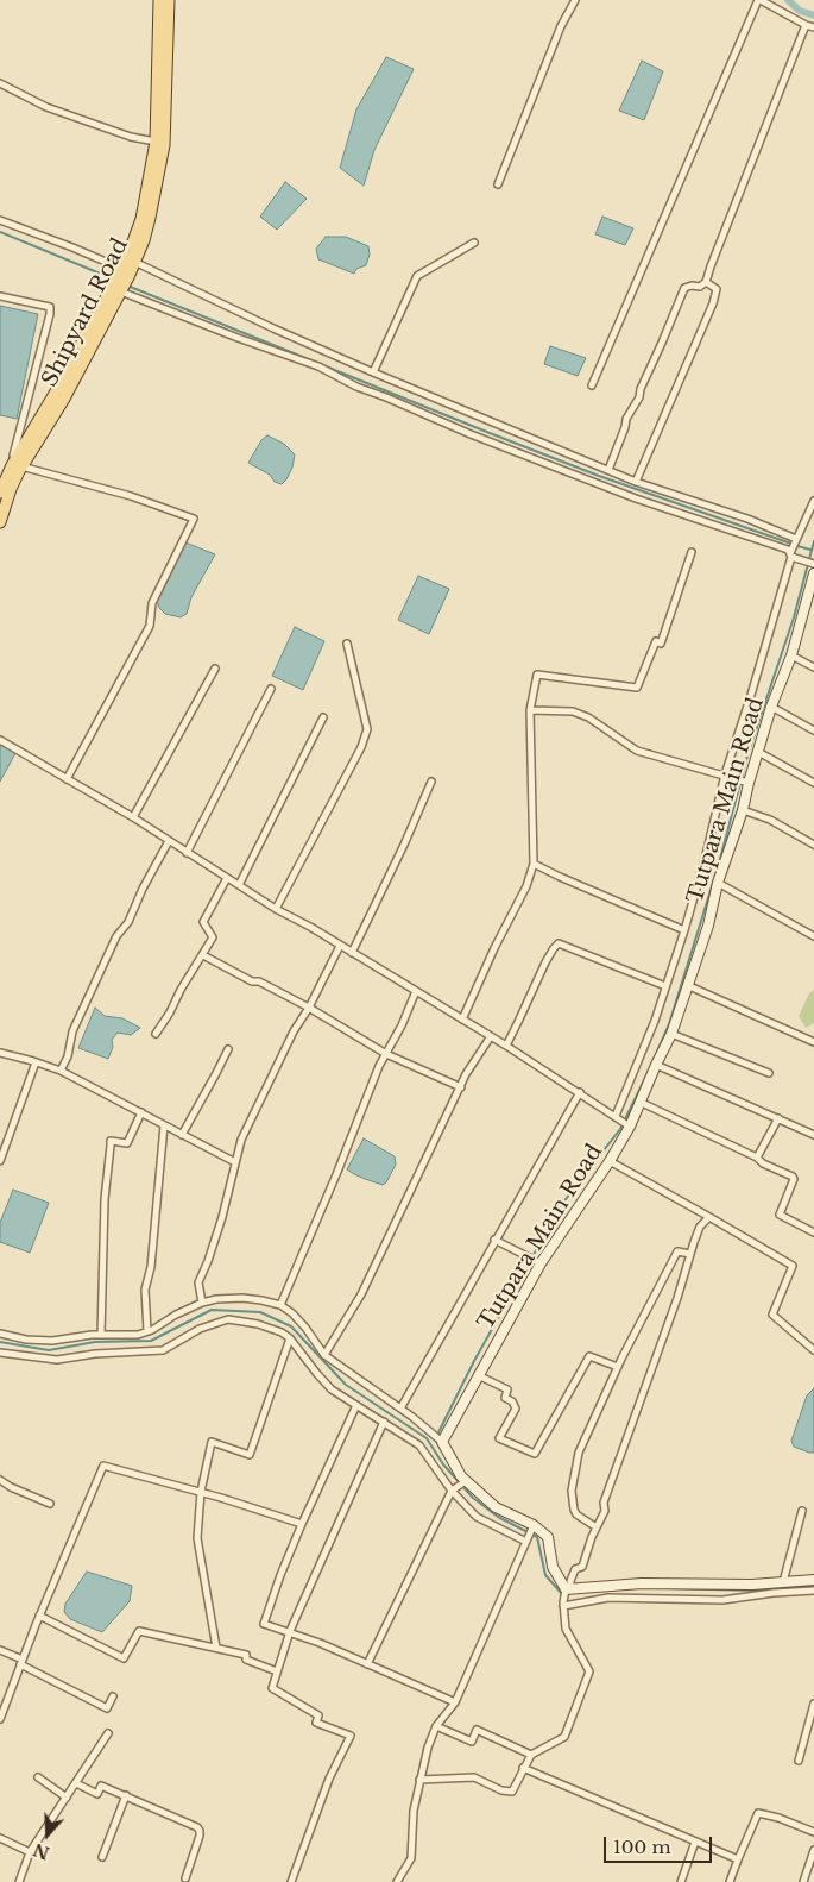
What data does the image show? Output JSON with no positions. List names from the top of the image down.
{
  "streets": {
    "main road": ["Shipyard Road"],
    "street": ["Tutpara Main Road"]
  },
  "scale_bar": "100 m",
  "north": "bottom"
}
